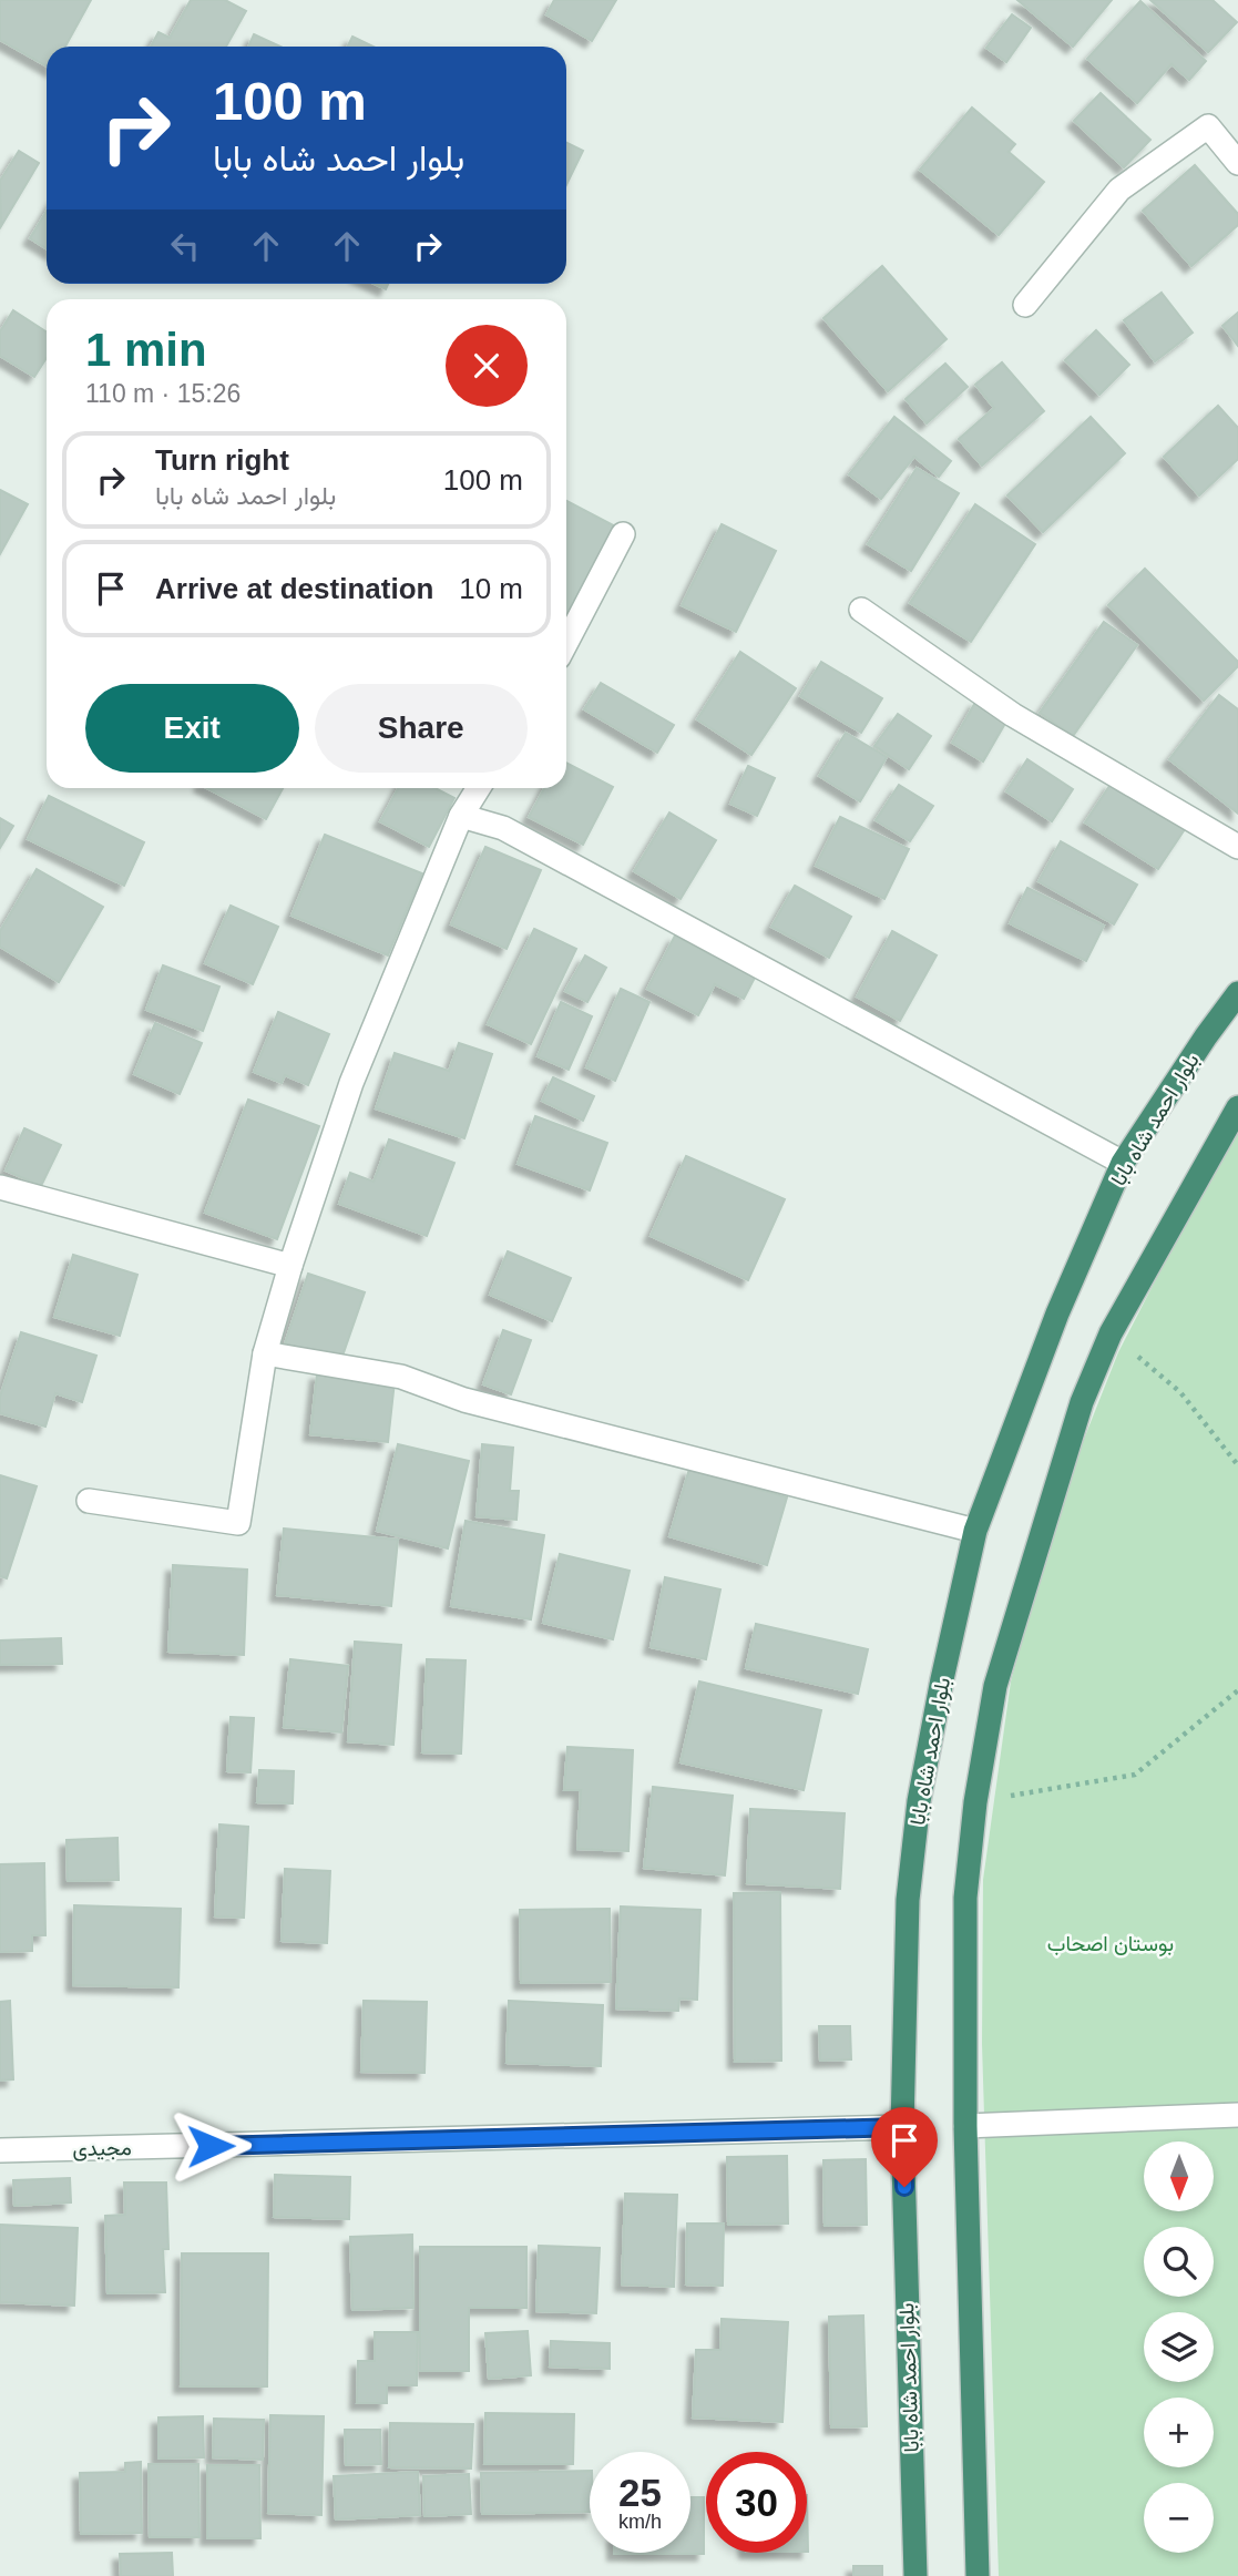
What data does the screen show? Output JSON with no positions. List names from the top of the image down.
{
  "streets": {
    "highway": ["بلوار احمد شاه بابا"],
    "street": ["مجیدی"]
  },
  "crossings": [
    ["بلوار احمد شاه بابا", "مجیدی"]
  ],
  "parks": ["بوستان اصحاب"],
  "north": "bottom",
  "page": {
    "turn": ["100 m", "بلوار احمد شاه بابا"],
    "heading": ["1 min", "110 m · 15:26"],
    "list": [
      {
        "name": "Turn right",
        "note": "بلوار احمد شاه بابا",
        "value": "100 m"
      },
      {
        "name": "Arrive at destination",
        "value": "10 m"
      }
    ],
    "buttons": ["Exit", "Share"],
    "map_buttons": ["+", "−"],
    "speed": "25 km/h",
    "limit": "30"
  }
}
